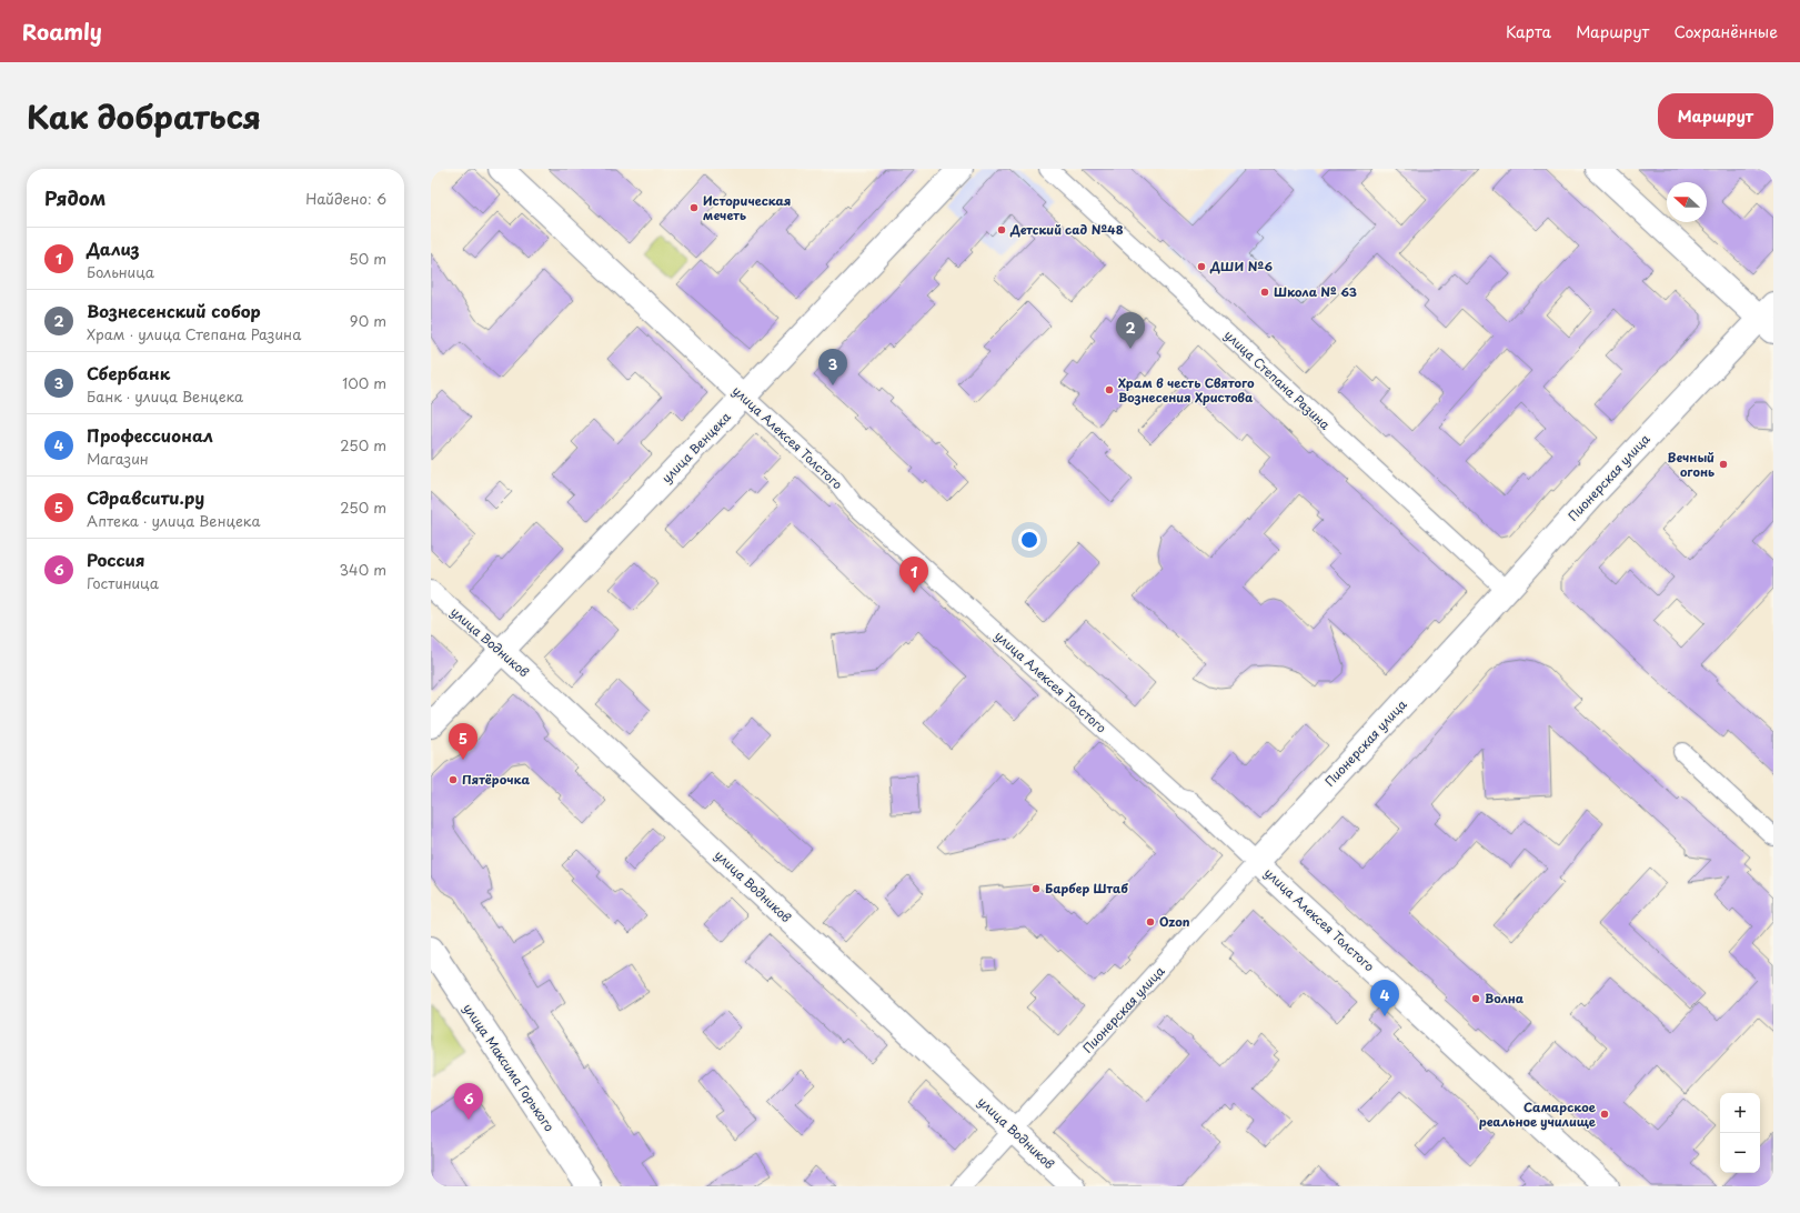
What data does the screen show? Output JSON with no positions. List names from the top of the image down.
{
  "streets": {
    "street": [
      "улица Степана Разина",
      "улица Алексея Толстого",
      "улица Венцека",
      "Пионерская улица",
      "улица Водников",
      "улица Максима Горького"
    ]
  },
  "crossings": [
    ["улица Степана Разина", "Пионерская улица"],
    ["улица Алексея Толстого", "улица Венцека"],
    ["улица Алексея Толстого", "Пионерская улица"],
    ["улица Венцека", "улица Водников"],
    ["Пионерская улица", "улица Водников"]
  ],
  "places": [
    "Историческая мечеть",
    "Детский сад №48",
    "ДШИ №6",
    "Школа № 63",
    "Храм в честь Святого Вознесения Христова",
    "Вечный огонь",
    "Пятёрочка",
    "Барбер Штаб",
    "Ozon",
    "Волна",
    "Самарское реальное училище"
  ],
  "north": "left",
  "page": {
    "header": "Roamly",
    "nav": ["Карта", "Маршрут", "Сохранённые"],
    "title": "Как добраться",
    "buttons": "Маршрут",
    "heading": ["Рядом", "Найдено: 6"],
    "list": [
      {
        "mark": "1",
        "name": "Дализ",
        "note": "Больница",
        "value": "50 m"
      },
      {
        "mark": "2",
        "name": "Вознесенский собор",
        "note": "Храм · улица Степана Разина",
        "value": "90 m"
      },
      {
        "mark": "3",
        "name": "Сбербанк",
        "note": "Банк · улица Венцека",
        "value": "100 m"
      },
      {
        "mark": "4",
        "name": "Профессионал",
        "note": "Магазин",
        "value": "250 m"
      },
      {
        "mark": "5",
        "name": "Сдравсити.ру",
        "note": "Аптека · улица Венцека",
        "value": "250 m"
      },
      {
        "mark": "6",
        "name": "Россия",
        "note": "Гостиница",
        "value": "340 m"
      }
    ],
    "pins": [
      "2",
      "3",
      "1",
      "5",
      "4",
      "6"
    ],
    "map_buttons": ["+", "−"]
  }
}
